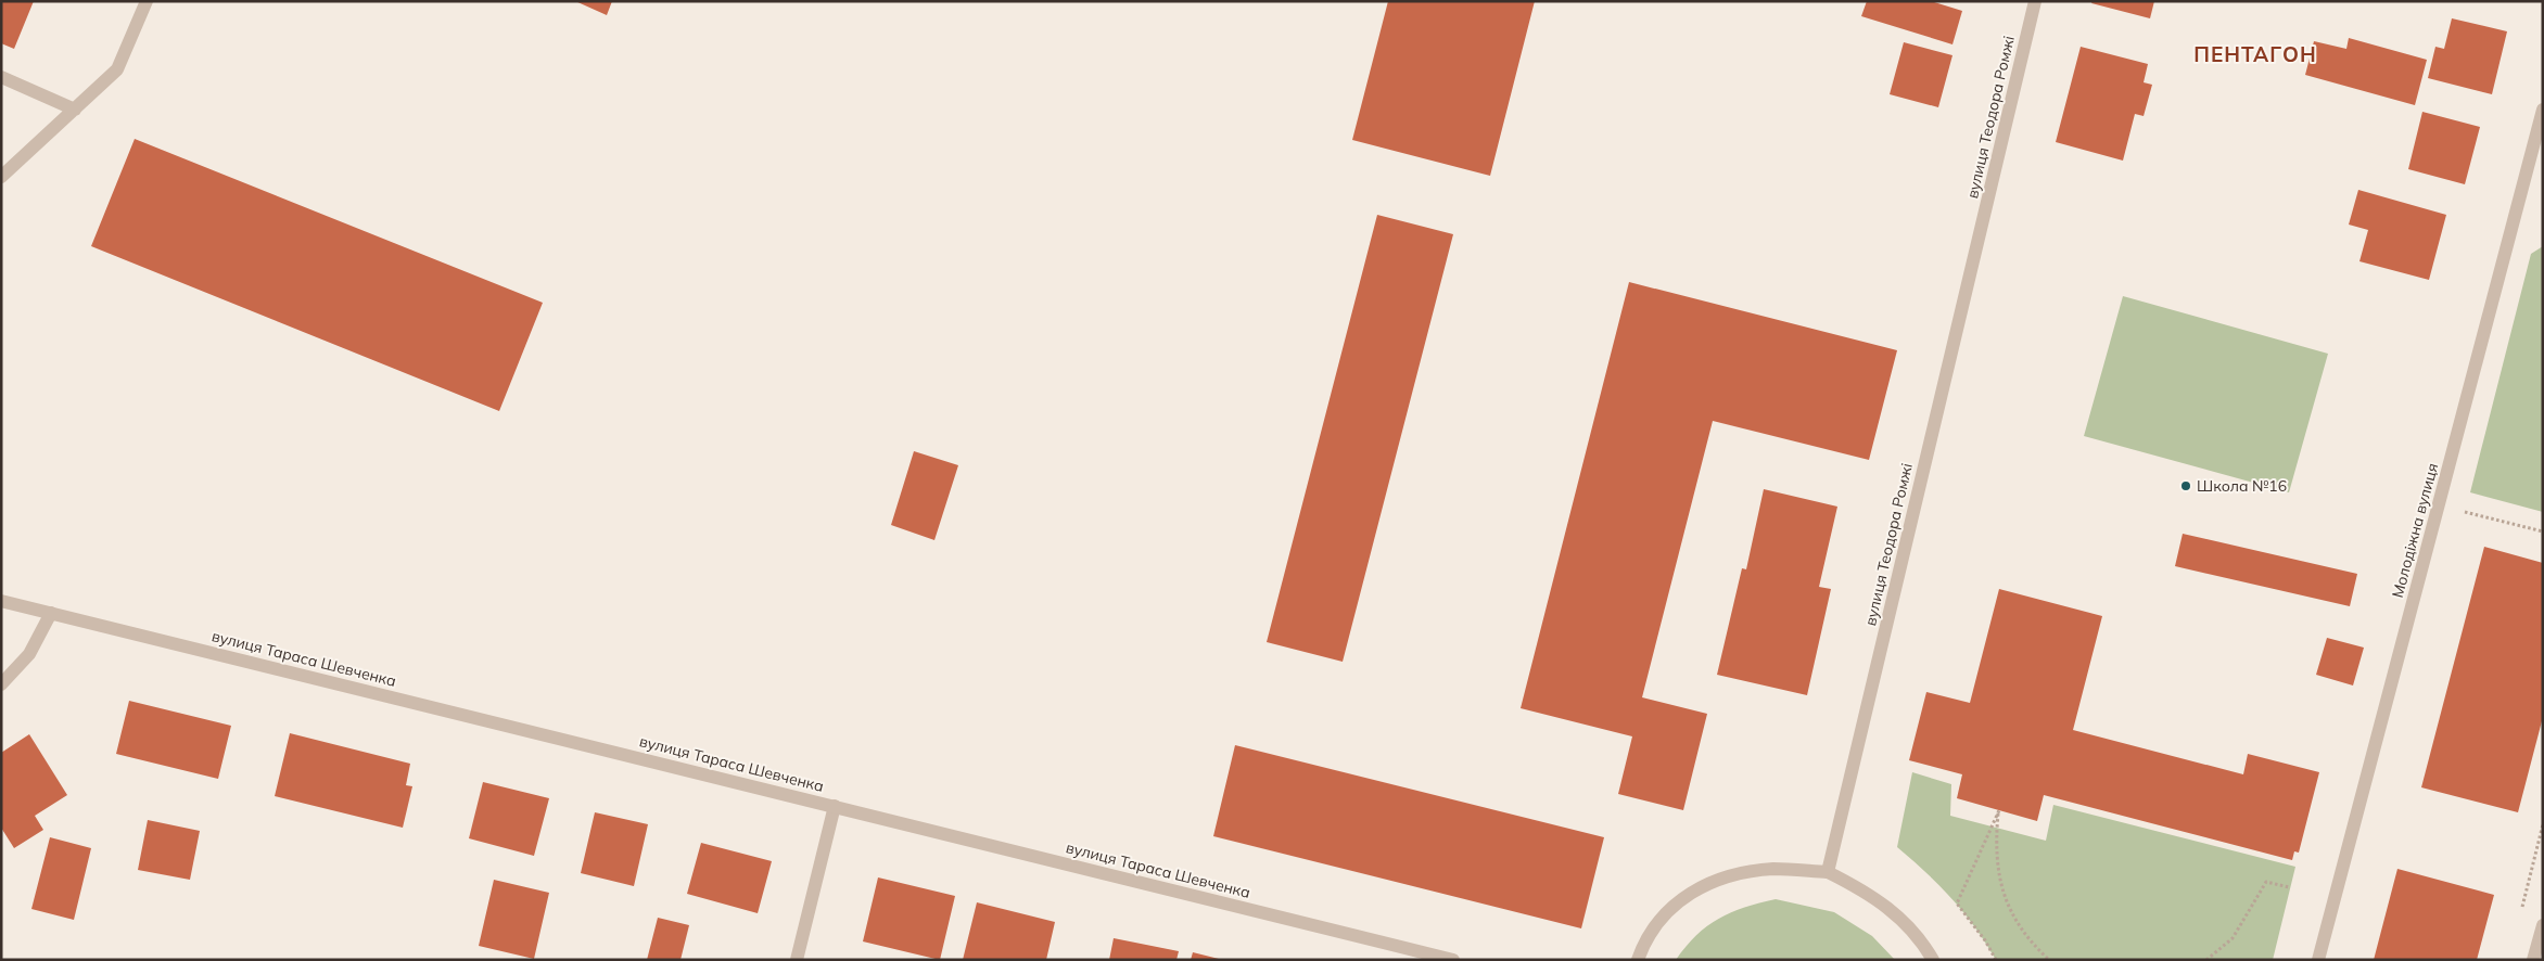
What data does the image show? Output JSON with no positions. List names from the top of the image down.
{
  "streets": {
    "street": ["вулиця Теодора Ромжі", "Молодіжна вулиця", "вулиця Тараса Шевченка"]
  },
  "districts": ["ПЕНТАГОН"],
  "places": ["Школа №16"]
}
